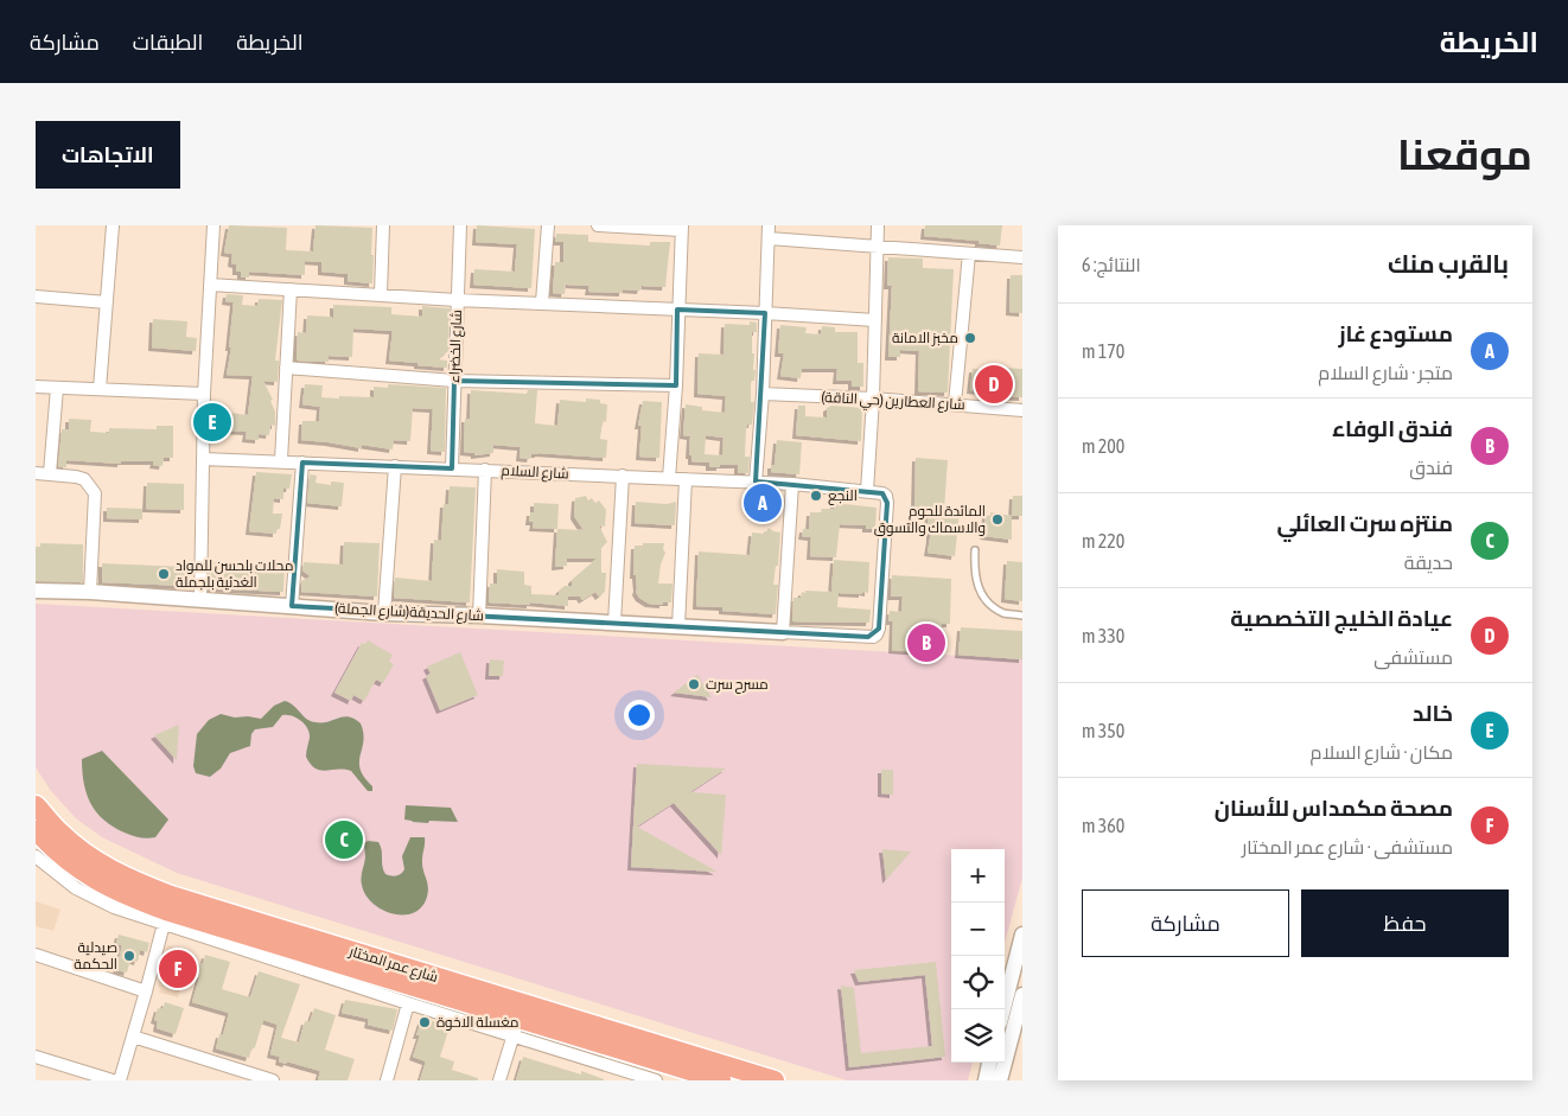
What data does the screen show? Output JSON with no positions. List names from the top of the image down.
{
  "streets": {
    "main road": ["شارع عمر المختار"],
    "street": [
      "شارع الخضراء",
      "شارع العطارين (حي الناقة)",
      "شارع السلام",
      "شارع الحديقة(شارع الجملة)"
    ]
  },
  "crossings": [
    ["شارع الخضراء", "شارع السلام"]
  ],
  "places": [
    "مخبز الامانة",
    "النجع",
    "المائدة للحوم والاسماك والتسوق",
    "محلات بلحسن للمواد الغدئية بلجملة",
    "مسرح سرت",
    "صيدلية الحكمة",
    "مغسلة الاخوة"
  ],
  "page": {
    "header": "الخريطة",
    "nav": ["الخريطة", "الطبقات", "مشاركة"],
    "title": "موقعنا",
    "buttons": [
      "الاتجاهات",
      ["حفظ", "مشاركة"]
    ],
    "heading": ["بالقرب منك", "النتائج: 6"],
    "list": [
      {
        "mark": "A",
        "name": "مستودع غاز",
        "note": "متجر · شارع السلام",
        "value": "170 m"
      },
      {
        "mark": "B",
        "name": "فندق الوفاء",
        "note": "فندق",
        "value": "200 m"
      },
      {
        "mark": "C",
        "name": "منتزه سرت العائلي",
        "note": "حديقة",
        "value": "220 m"
      },
      {
        "mark": "D",
        "name": "عيادة الخليج التخصصية",
        "note": "مستشفى",
        "value": "330 m"
      },
      {
        "mark": "E",
        "name": "خالد",
        "note": "مكان · شارع السلام",
        "value": "350 m"
      },
      {
        "mark": "F",
        "name": "مصحة مكمداس للأسنان",
        "note": "مستشفى · شارع عمر المختار",
        "value": "360 m"
      }
    ],
    "pins": [
      "D",
      "E",
      "A",
      "B",
      "C",
      "F"
    ],
    "map_buttons": ["+", "−"]
  }
}
